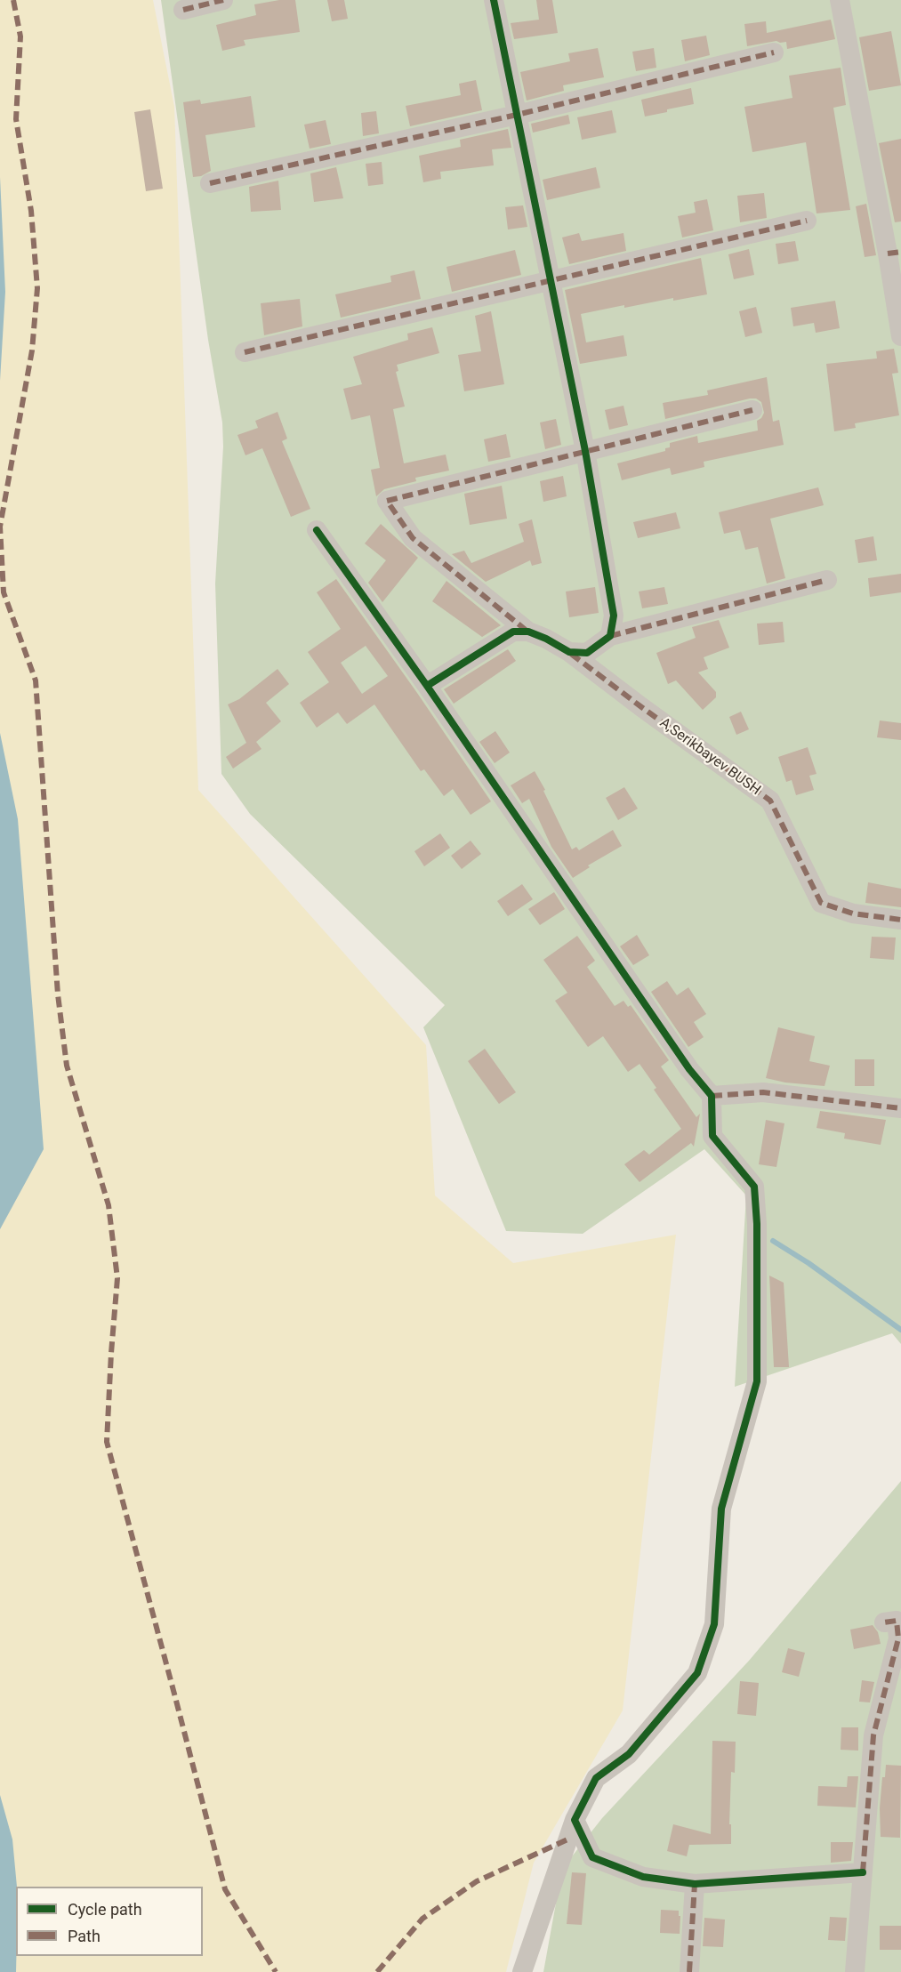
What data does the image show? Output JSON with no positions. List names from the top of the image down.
{
  "streets": {
    "street": ["A,Serikbayev BUSH"]
  },
  "legend": ["Cycle path", "Path"]
}
